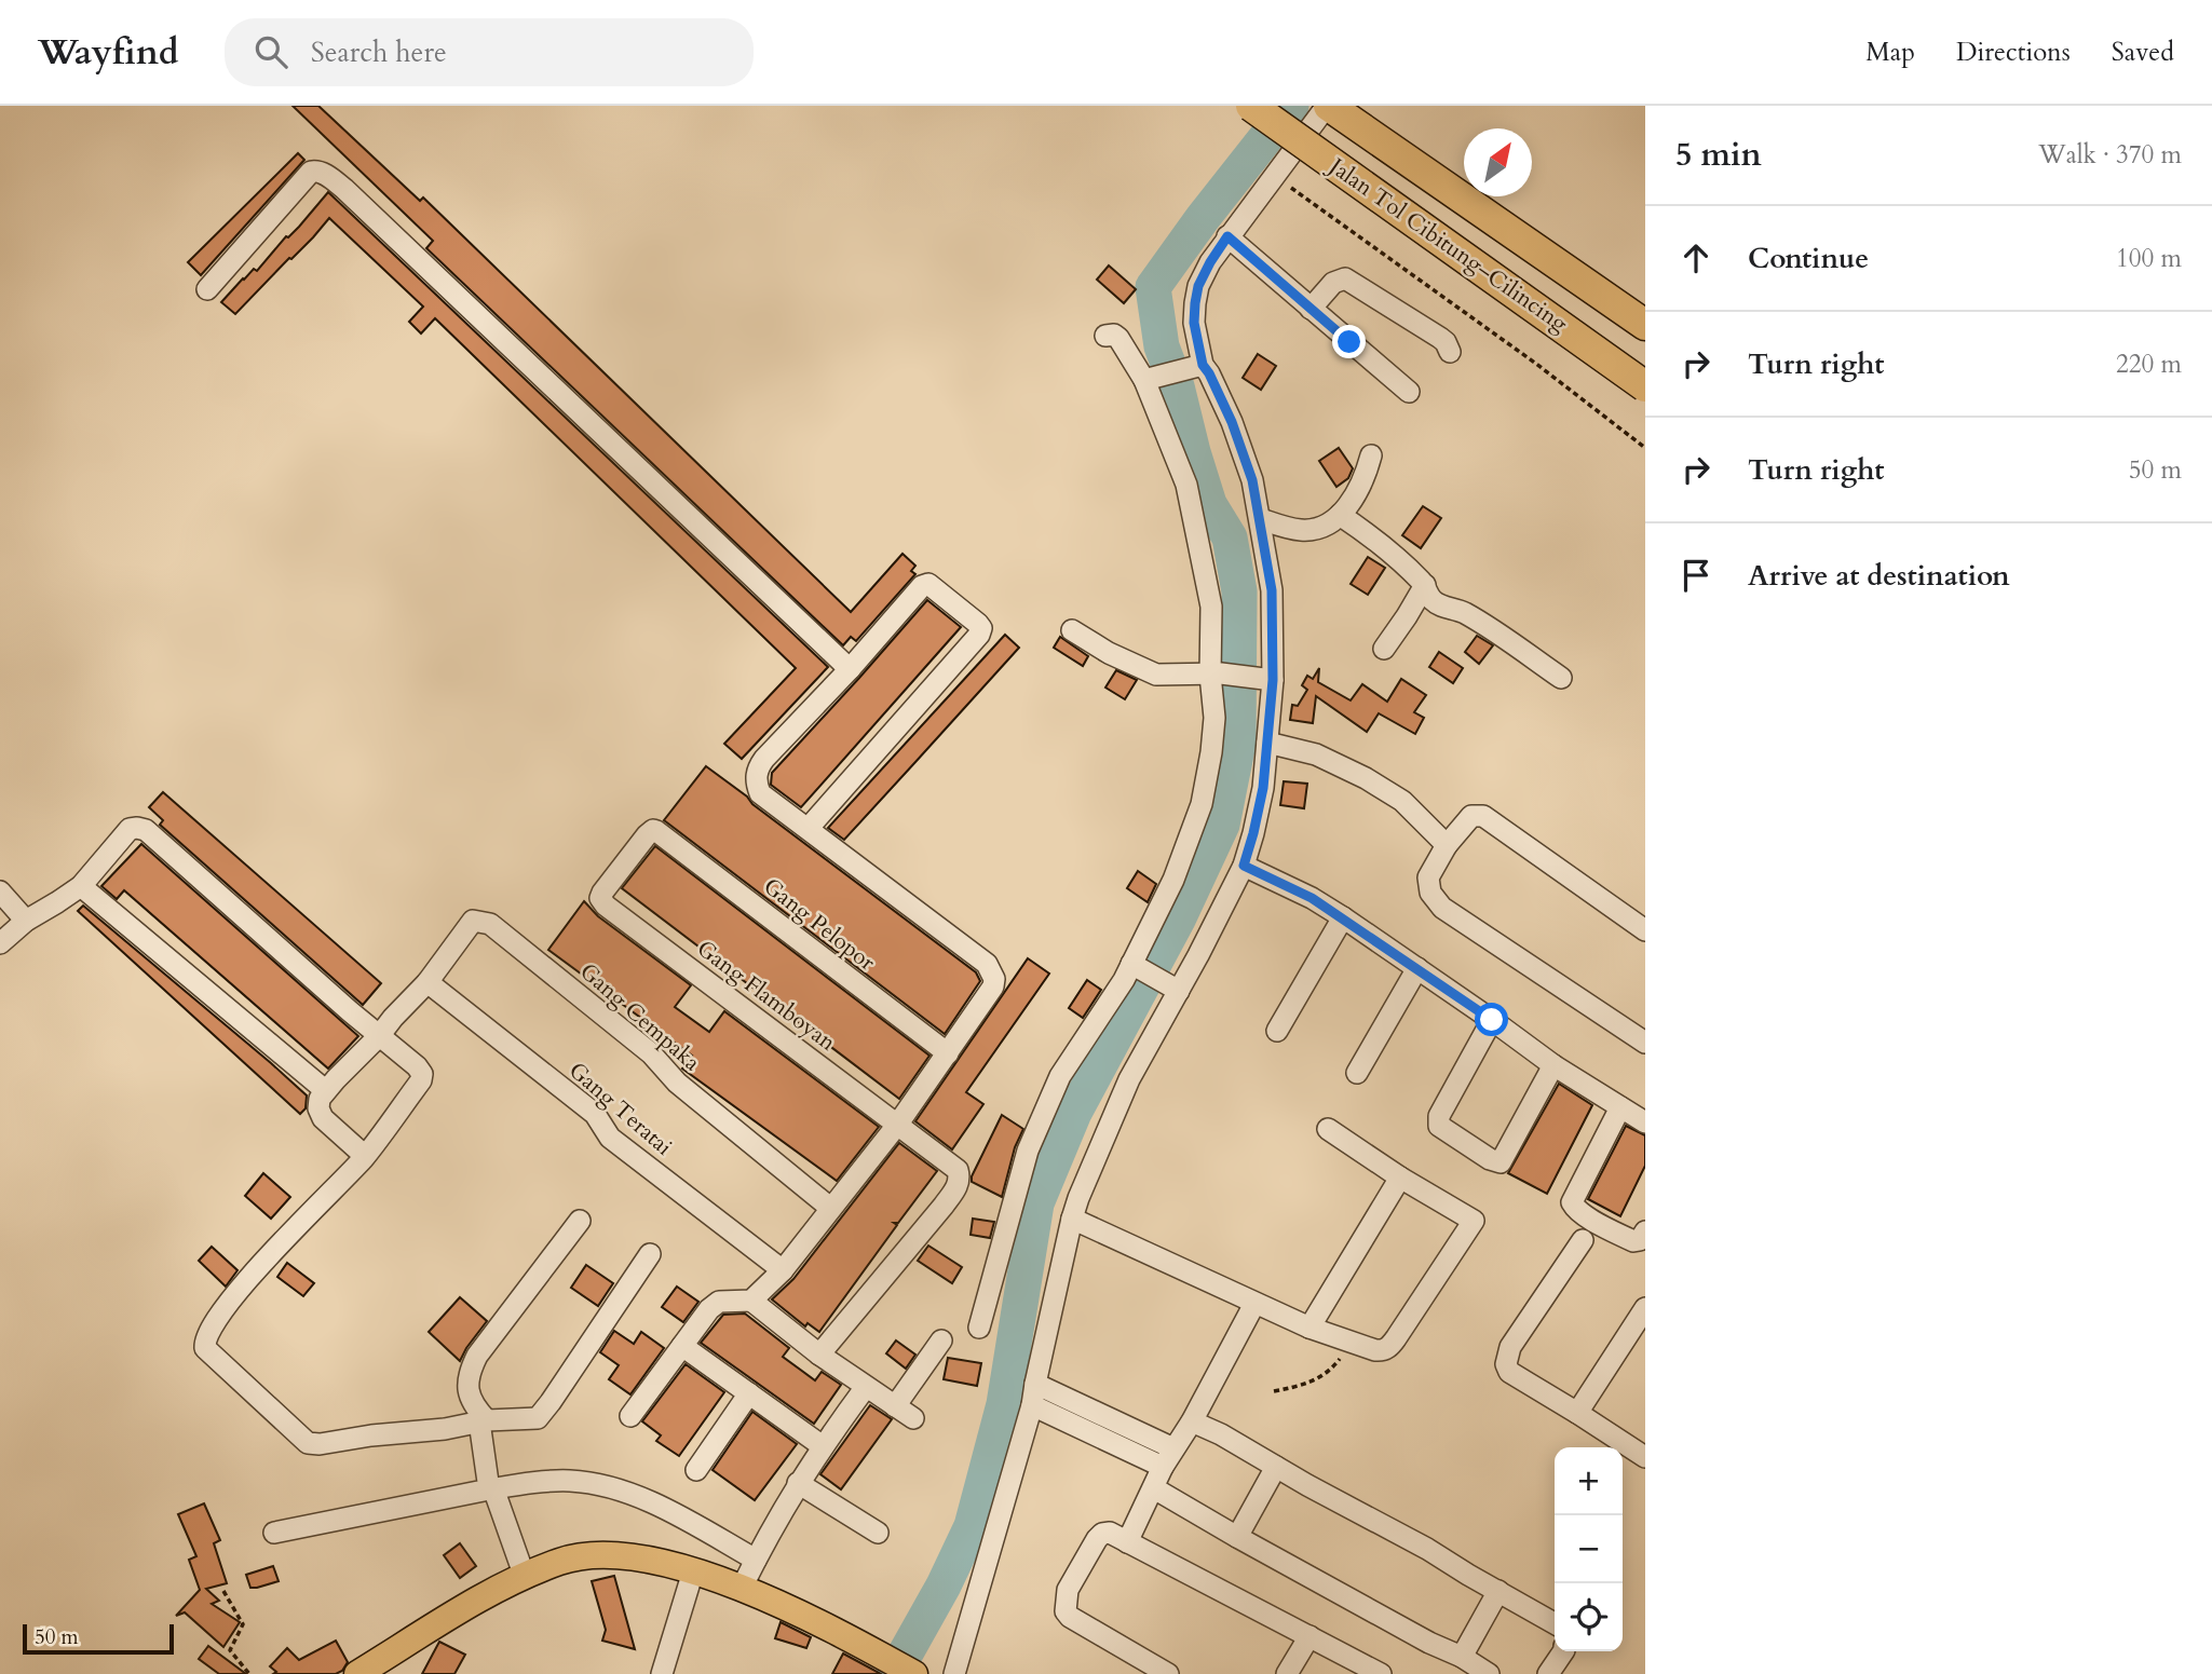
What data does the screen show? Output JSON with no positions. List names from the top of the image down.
{
  "streets": {
    "highway": ["Jalan Tol Cibitung–Cilincing"],
    "street": [
      "Gang Pelopor",
      "Gang Flamboyan",
      "Gang Cempaka",
      "Gang Teratai"
    ]
  },
  "crossings": [
    ["Gang Pelopor", "Gang Flamboyan"],
    ["Gang Cempaka", "Gang Teratai"]
  ],
  "scale_bar": "50 m",
  "north": "top right",
  "page": {
    "header": "Wayfind",
    "search": "Search here",
    "nav": ["Map", "Directions", "Saved"],
    "heading": ["5 min", "Walk · 370 m"],
    "list": [
      ["Continue", "100 m"],
      ["Turn right", "220 m"],
      ["Turn right", "50 m"],
      "Arrive at destination"
    ],
    "map_buttons": ["+", "−"],
    "scale": "50 m"
  }
}
